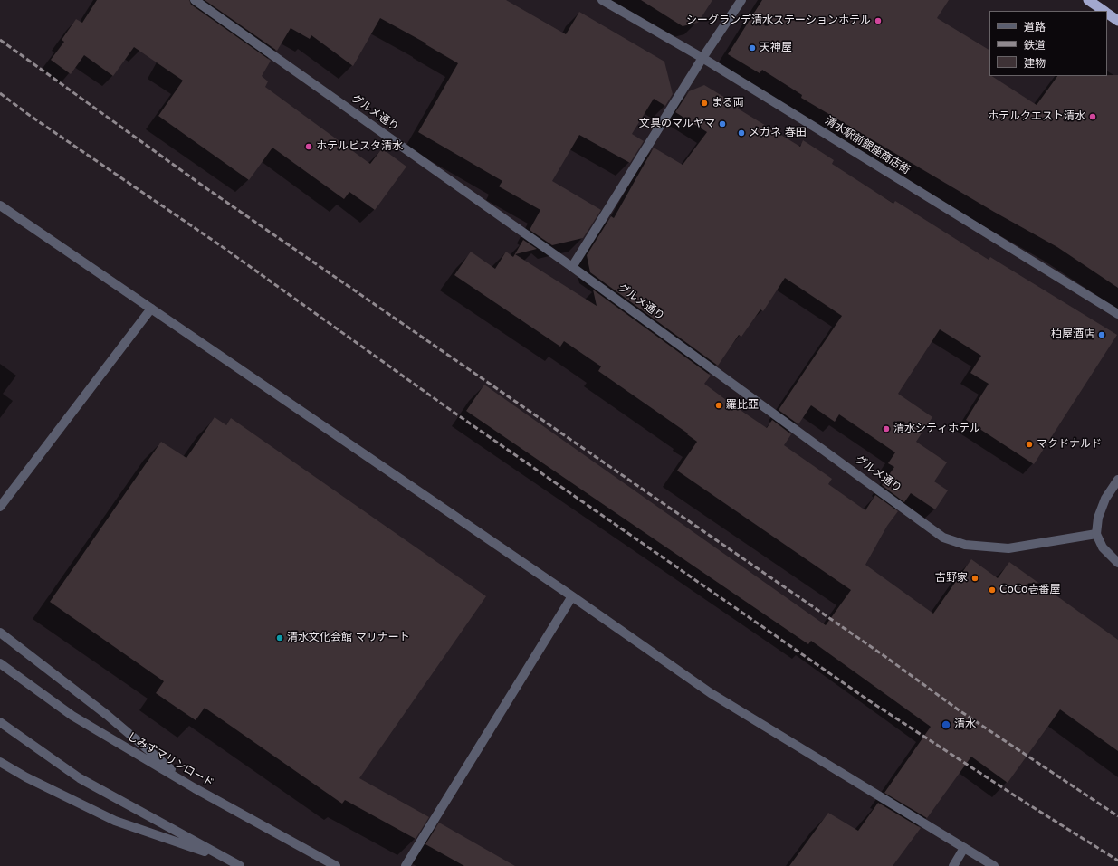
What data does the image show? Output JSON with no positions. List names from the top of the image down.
{
  "streets": {
    "street": ["グルメ通り", "清水駅前銀座商店街", "しみずマリンロード"]
  },
  "places": [
    "シーグランデ清水ステーションホテル",
    "天神屋",
    "まる両",
    "ホテルクエスト清水",
    "文具のマルヤマ",
    "メガネ 春田",
    "ホテルビスタ清水",
    "柏屋酒店",
    "羅比亞",
    "清水シティホテル",
    "マクドナルド",
    "吉野家",
    "CoCo壱番屋",
    "清水文化会館 マリナート",
    "清水"
  ],
  "legend": ["道路", "鉄道", "建物"]
}
